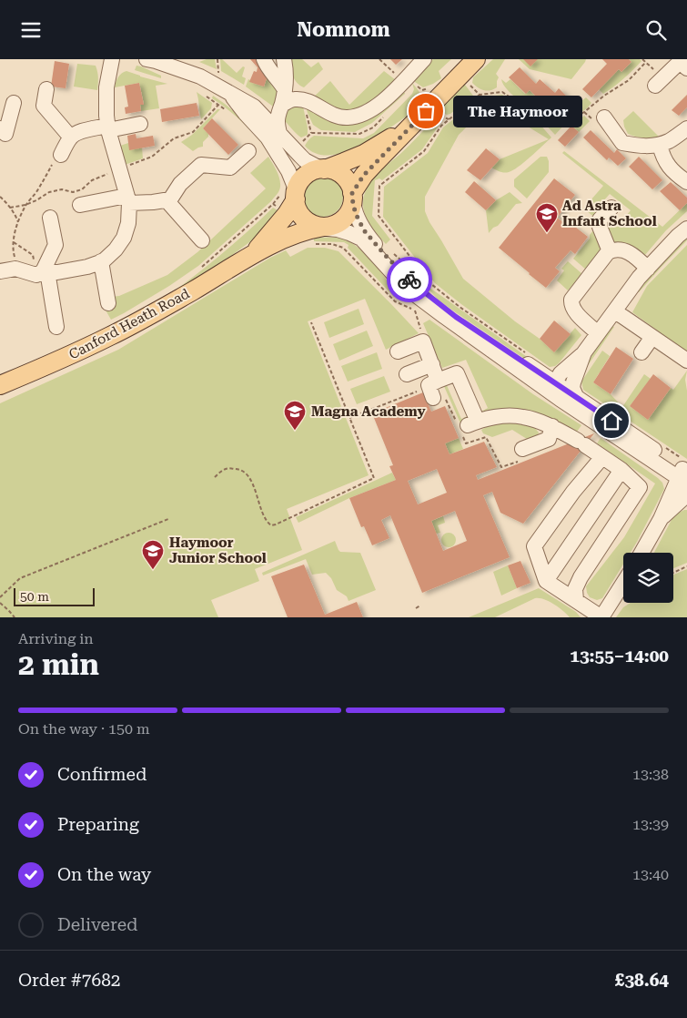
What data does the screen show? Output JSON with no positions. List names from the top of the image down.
{
  "streets": {
    "main road": ["Canford Heath Road"]
  },
  "places": {
    "other": ["The Haymoor"],
    "school or university": ["Ad Astra Infant School", "Magna Academy", "Haymoor Junior School"]
  },
  "scale_bar": "50 m",
  "page": {
    "header": "Nomnom",
    "bubble": "The Haymoor",
    "scale": "50 m",
    "heading": ["2 min", "Arriving in", "13:55–14:00"],
    "panel": ["Order #7682", "£38.64"],
    "bar": "On the way · 150 m",
    "list": [
      ["Confirmed", "13:38"],
      ["Preparing", "13:39"],
      ["On the way", "13:40"],
      "Delivered"
    ]
  }
}
